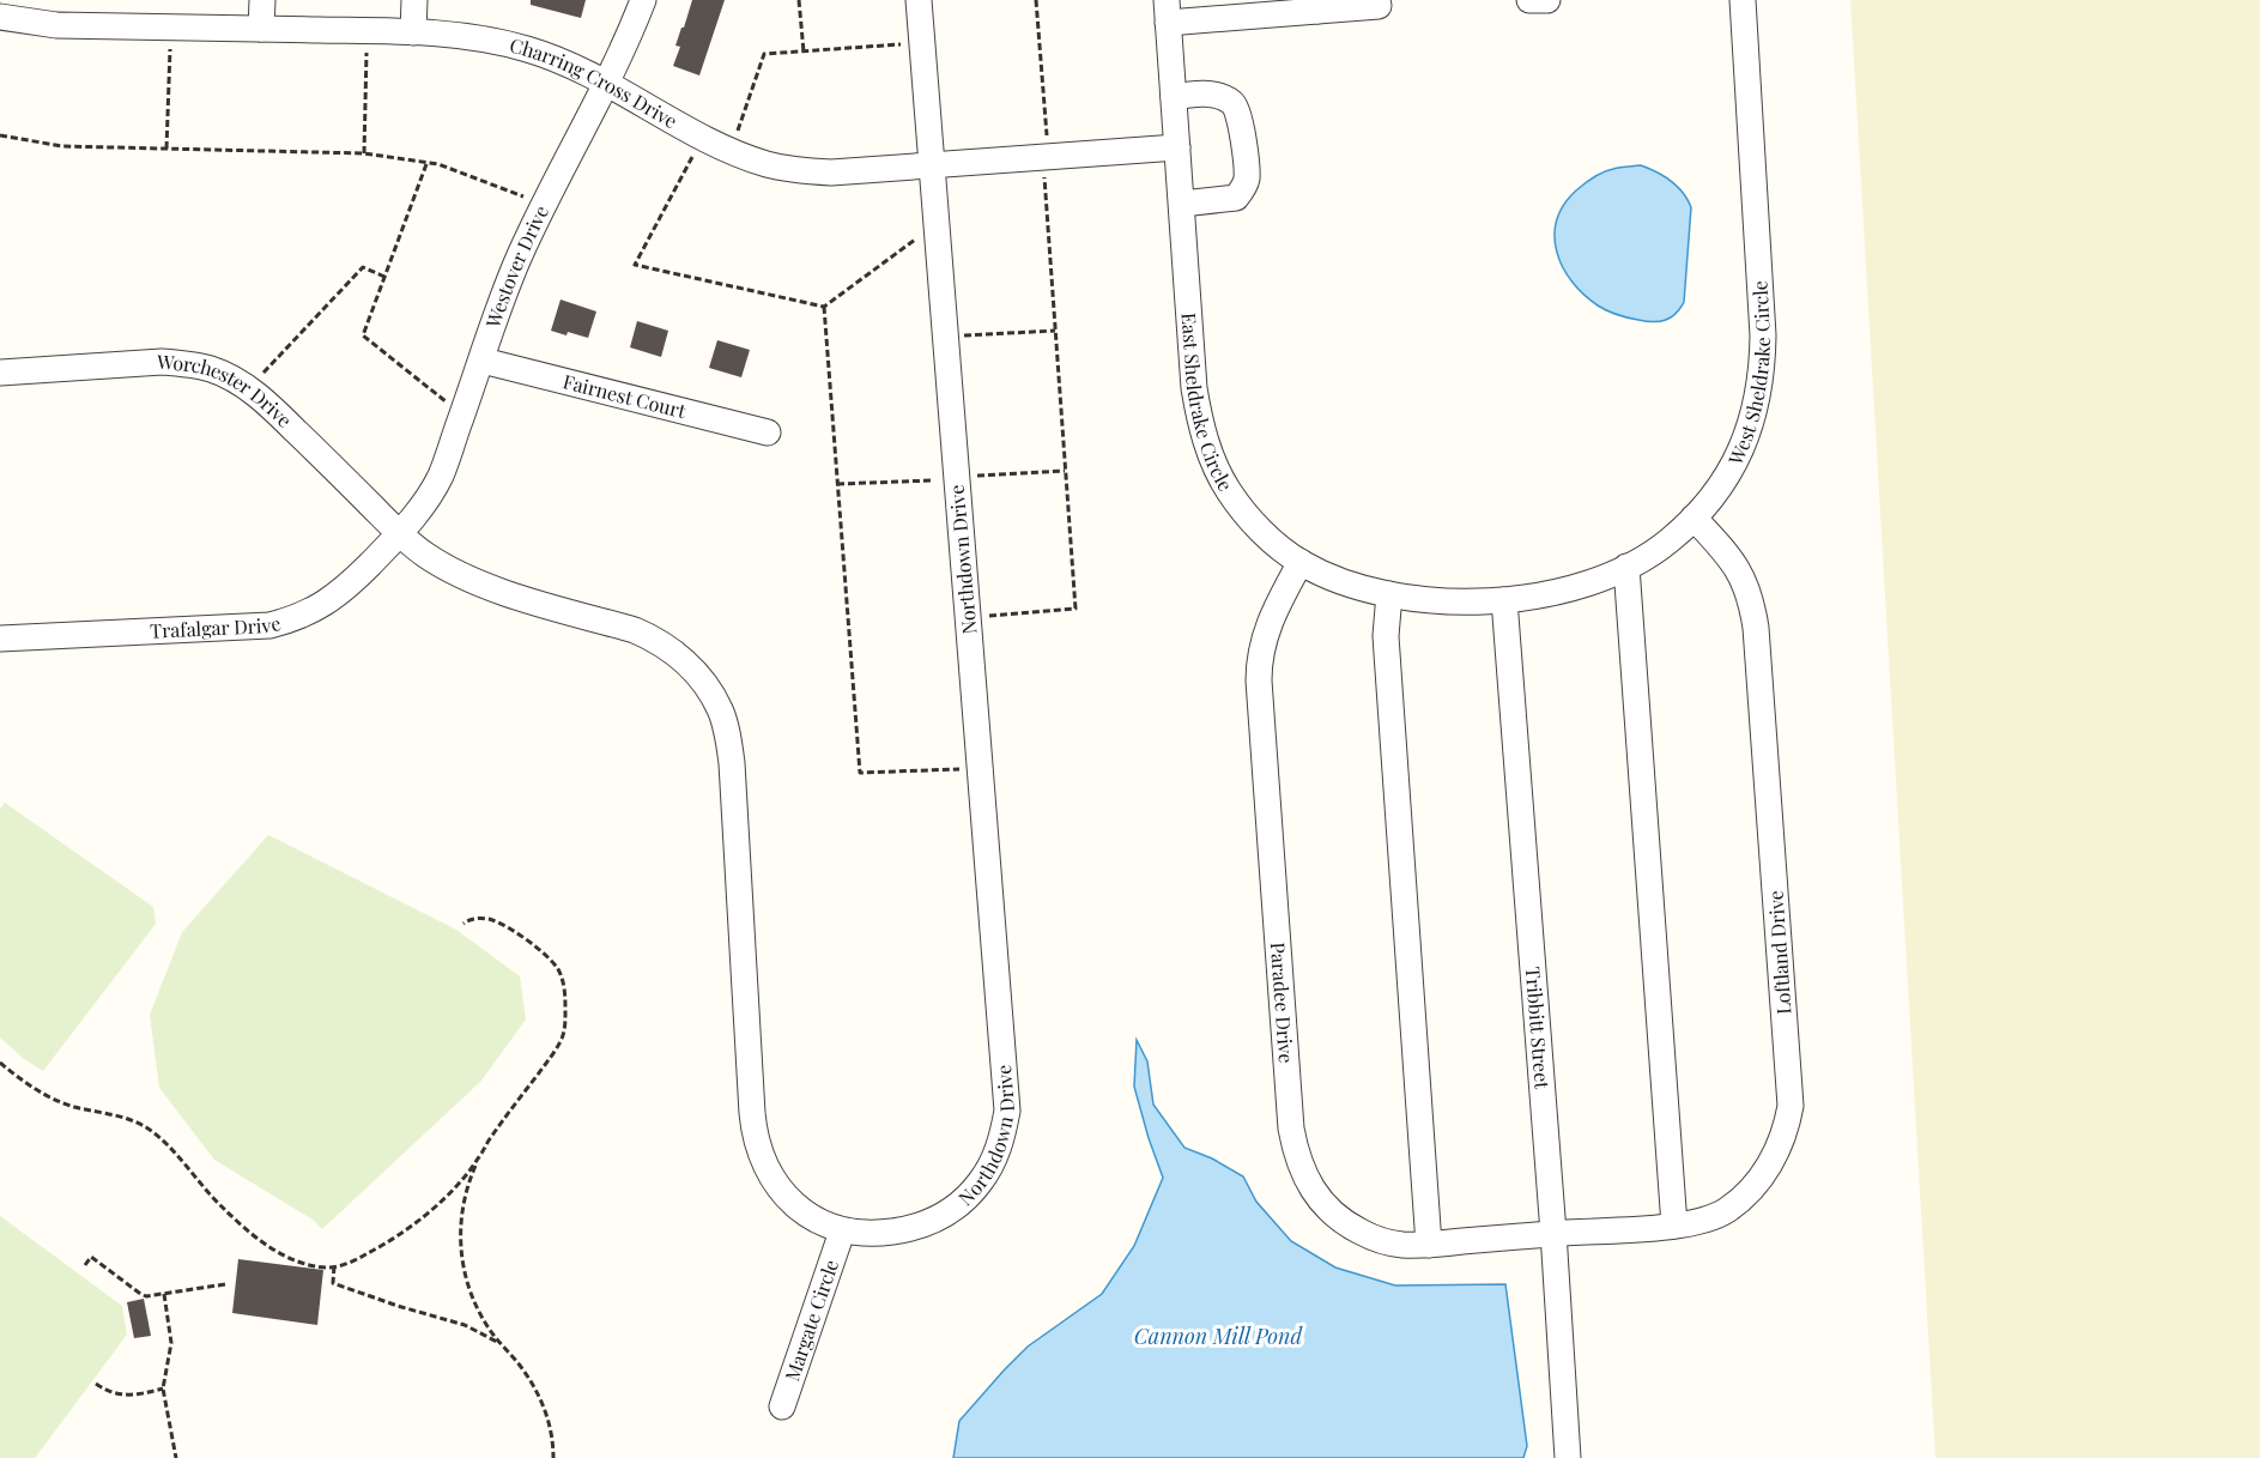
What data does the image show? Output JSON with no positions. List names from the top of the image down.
{
  "streets": {
    "street": [
      "Charring Cross Drive",
      "Westover Drive",
      "West Sheldrake Circle",
      "Worchester Drive",
      "Fairnest Court",
      "East Sheldrake Circle",
      "Northdown Drive",
      "Trafalgar Drive",
      "Loftland Drive",
      "Paradee Drive",
      "Tribbitt Street",
      "Margate Circle"
    ]
  },
  "crossings": [
    ["Charring Cross Drive", "Westover Drive"],
    ["Charring Cross Drive", "East Sheldrake Circle"],
    ["Charring Cross Drive", "Northdown Drive"],
    ["Westover Drive", "Worchester Drive"],
    ["Westover Drive", "Fairnest Court"],
    ["Westover Drive", "Northdown Drive"],
    ["Westover Drive", "Trafalgar Drive"],
    ["West Sheldrake Circle", "East Sheldrake Circle"],
    ["West Sheldrake Circle", "Loftland Drive"],
    ["West Sheldrake Circle", "Tribbitt Street"],
    ["Worchester Drive", "Northdown Drive"],
    ["Worchester Drive", "Trafalgar Drive"],
    ["East Sheldrake Circle", "Paradee Drive"],
    ["East Sheldrake Circle", "Tribbitt Street"],
    ["Northdown Drive", "Trafalgar Drive"],
    ["Northdown Drive", "Margate Circle"],
    ["Loftland Drive", "Paradee Drive"],
    ["Loftland Drive", "Tribbitt Street"],
    ["Paradee Drive", "Tribbitt Street"]
  ],
  "water": ["Cannon Mill Pond"]
}
